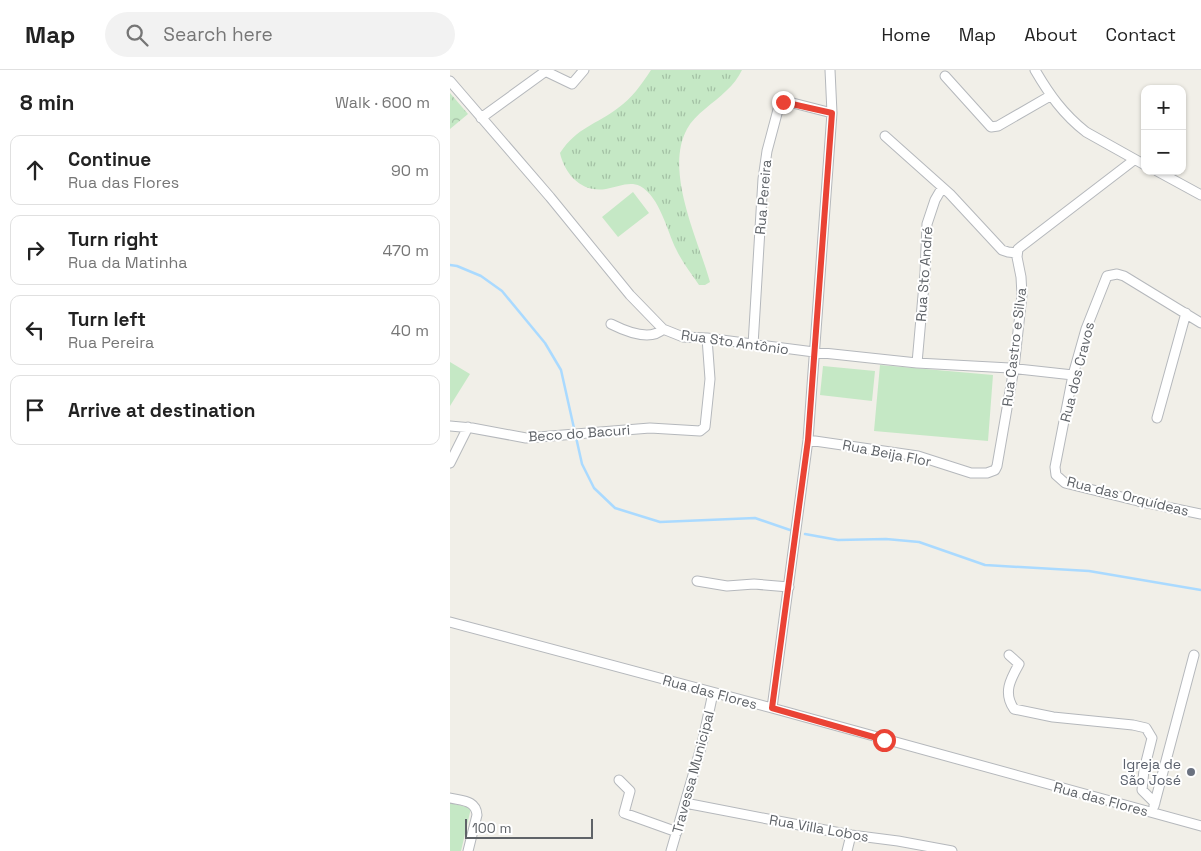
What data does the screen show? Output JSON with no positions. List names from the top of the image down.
{
  "streets": {
    "street": [
      "Rua Pereira",
      "Rua Sto André",
      "Rua Sto Antônio",
      "Rua Castro e Silva",
      "Rua dos Cravos",
      "Beco do Bacuri",
      "Rua Beija Flor",
      "Rua das Orquídeas",
      "Rua das Flores",
      "Travessa Municipal",
      "Rua Villa Lobos"
    ]
  },
  "crossings": [
    ["Rua Pereira", "Rua Sto Antônio"],
    ["Rua Sto André", "Rua Sto Antônio"],
    ["Rua Sto Antônio", "Rua Castro e Silva"],
    ["Rua Sto Antônio", "Rua dos Cravos"],
    ["Rua Sto Antônio", "Beco do Bacuri"],
    ["Rua Castro e Silva", "Rua Beija Flor"],
    ["Rua dos Cravos", "Rua das Orquídeas"],
    ["Rua das Flores", "Travessa Municipal"],
    ["Travessa Municipal", "Rua Villa Lobos"]
  ],
  "places": ["Igreja de São José"],
  "scale_bar": "100 m",
  "page": {
    "header": "Map",
    "search": "Search here",
    "nav": [
      "Home",
      "Map",
      "About",
      "Contact"
    ],
    "heading": ["8 min", "Walk · 600 m"],
    "map_buttons": ["+", "−"],
    "list": [
      ["Continue", "Rua das Flores", "90 m"],
      ["Turn right", "Rua da Matinha", "470 m"],
      ["Turn left", "Rua Pereira", "40 m"],
      "Arrive at destination"
    ],
    "scale": "100 m"
  }
}
